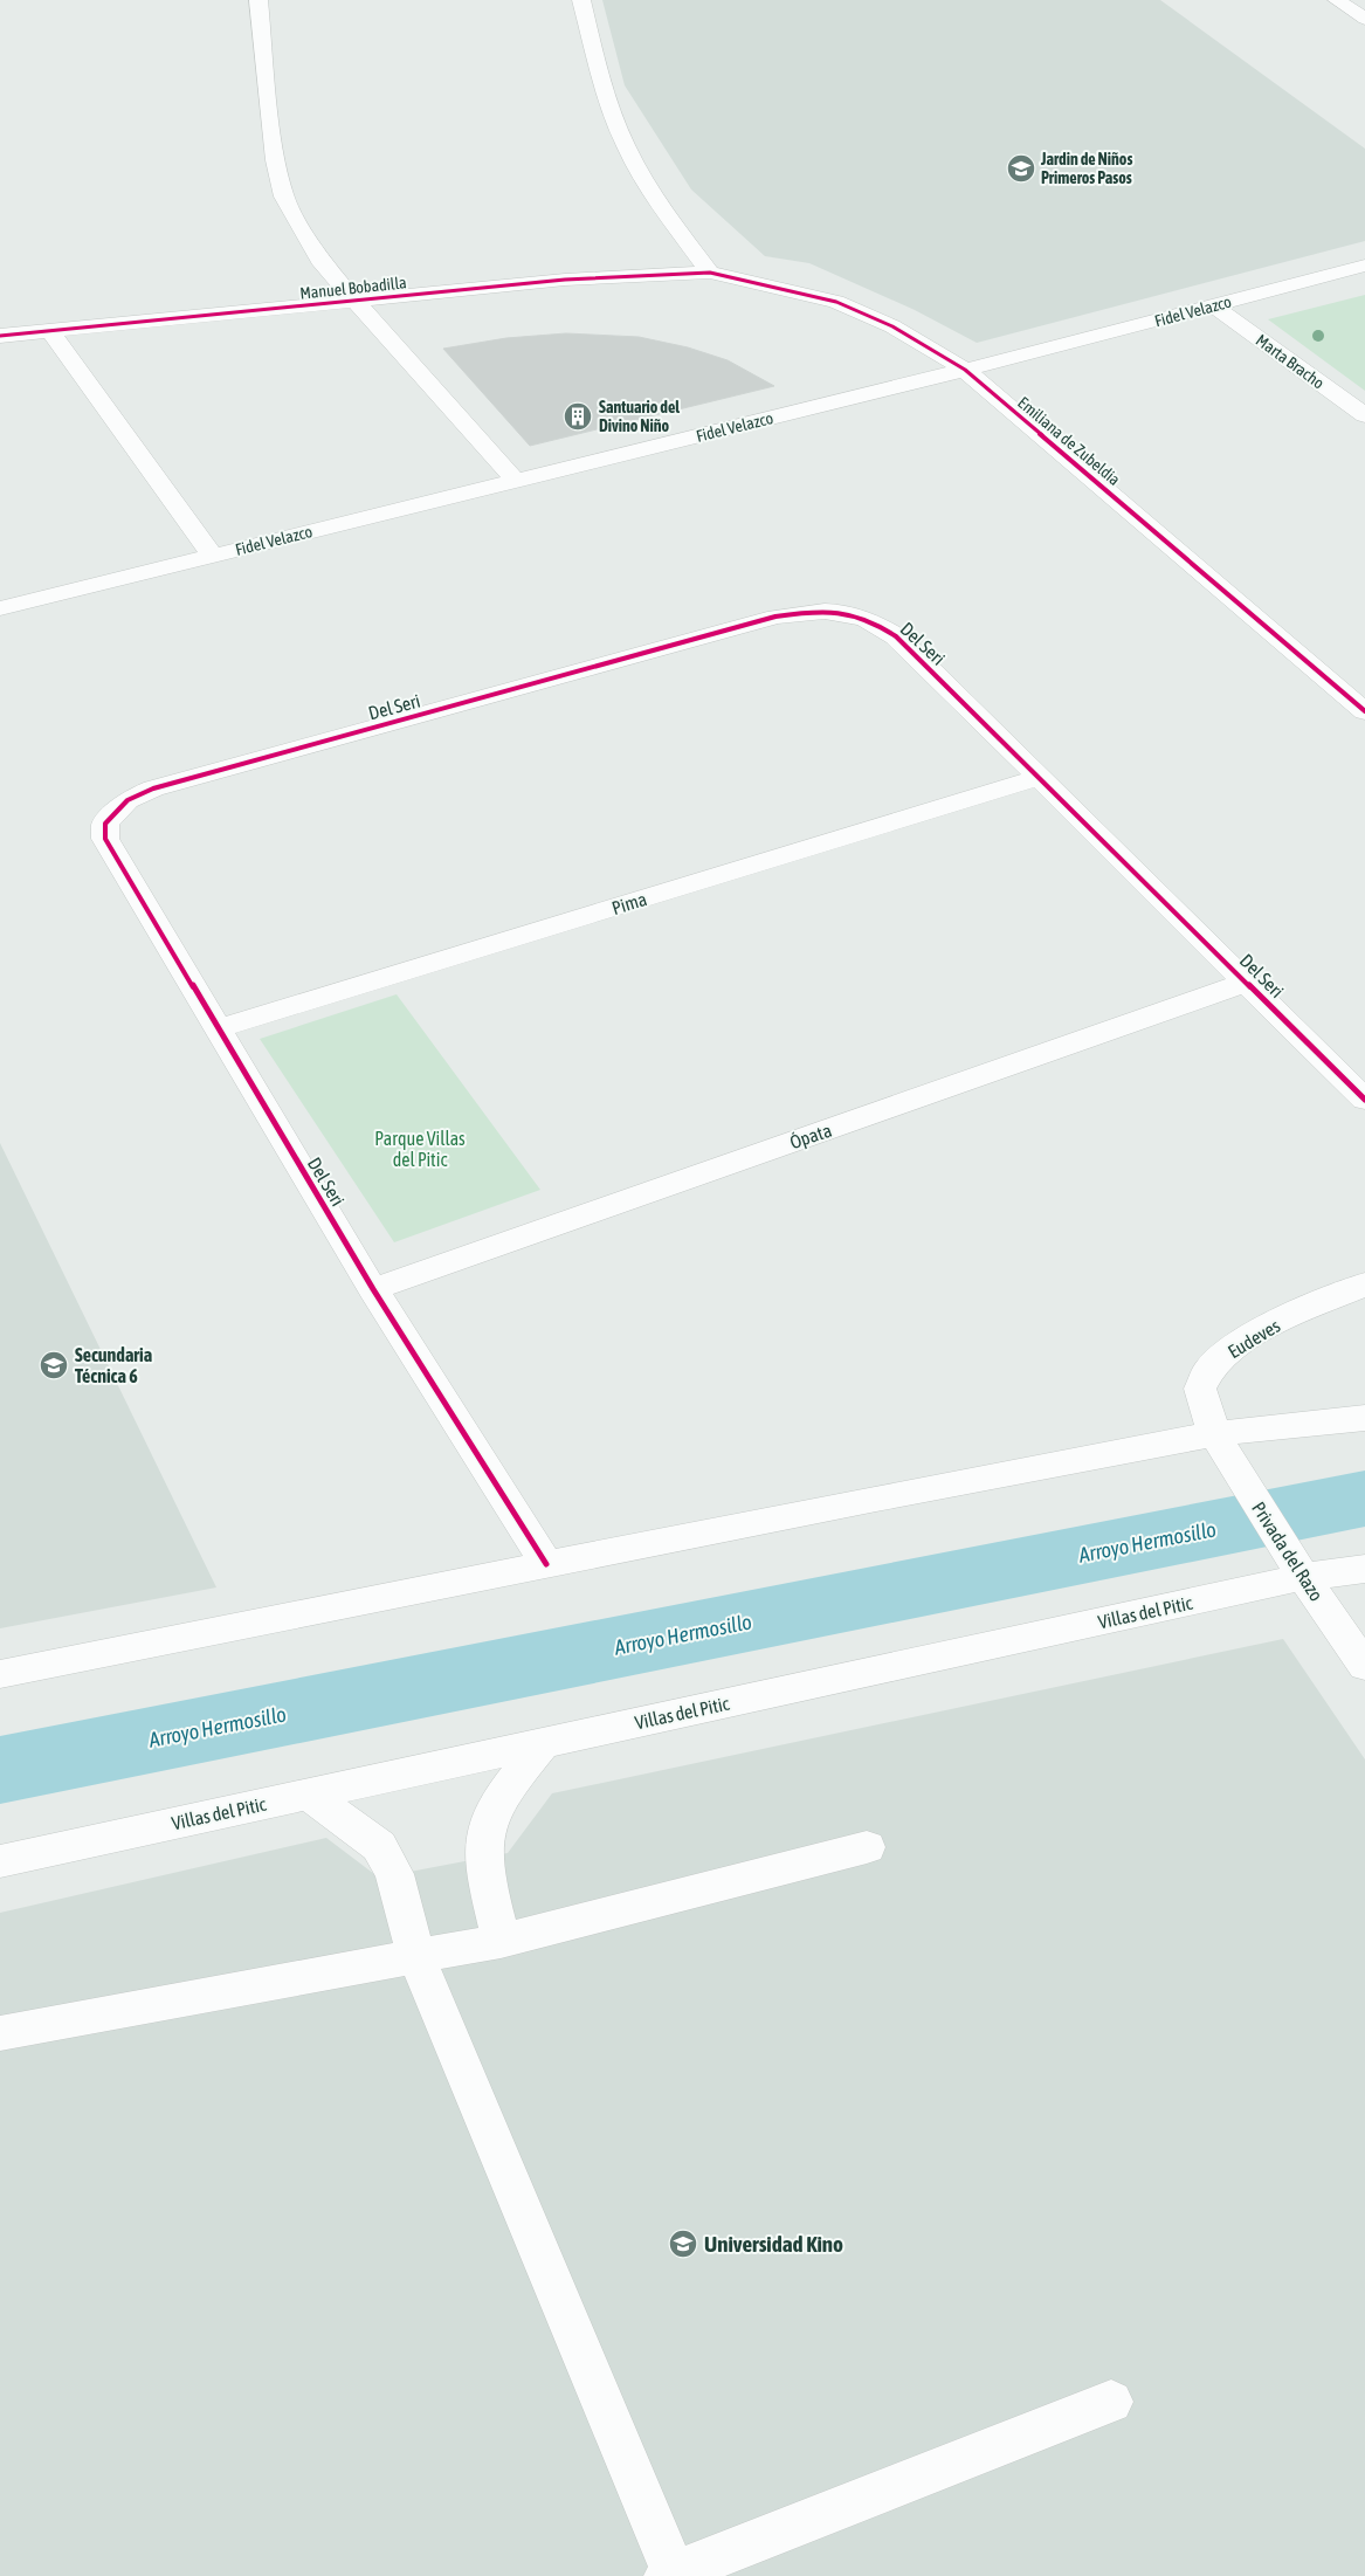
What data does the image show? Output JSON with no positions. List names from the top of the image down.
{
  "streets": {
    "street": [
      "Manuel Bobadilla",
      "Fidel Velazco",
      "Marta Bracho",
      "Emiliana de Zubeldia",
      "Del Seri",
      "Pima",
      "Ópata",
      "Eudeves",
      "Privada del Razo",
      "Villas del Pitic"
    ]
  },
  "crossings": [
    ["Manuel Bobadilla", "Emiliana de Zubeldia"],
    ["Fidel Velazco", "Marta Bracho"],
    ["Fidel Velazco", "Emiliana de Zubeldia"],
    ["Del Seri", "Pima"],
    ["Del Seri", "Ópata"],
    ["Eudeves", "Privada del Razo"],
    ["Privada del Razo", "Villas del Pitic"]
  ],
  "water": ["Arroyo Hermosillo"],
  "parks": ["Parque Villas del Pitic"],
  "places": {
    "school or university": ["Jardin de Niños Primeros Pasos", "Secundaria Técnica 6", "Universidad Kino"],
    "building": ["Santuario del Divino Niño"]
  }
}
